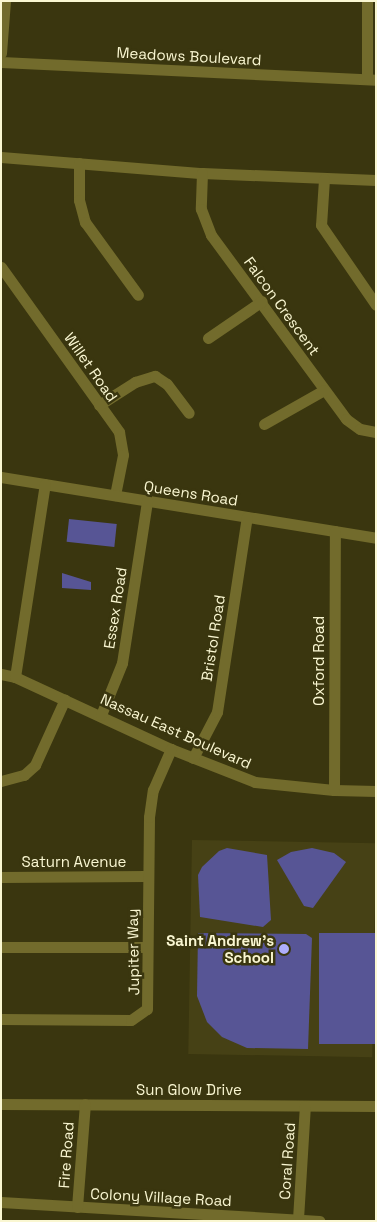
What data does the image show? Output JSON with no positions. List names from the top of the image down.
{
  "streets": {
    "street": [
      "Meadows Boulevard",
      "Falcon Crescent",
      "Willet Road",
      "Queens Road",
      "Essex Road",
      "Bristol Road",
      "Oxford Road",
      "Nassau East Boulevard",
      "Saturn Avenue",
      "Jupiter Way",
      "Sun Glow Drive",
      "Fire Road",
      "Coral Road",
      "Colony Village Road"
    ]
  },
  "crossings": [
    ["Willet Road", "Queens Road"],
    ["Queens Road", "Essex Road"],
    ["Queens Road", "Bristol Road"],
    ["Queens Road", "Oxford Road"],
    ["Essex Road", "Nassau East Boulevard"],
    ["Bristol Road", "Nassau East Boulevard"],
    ["Oxford Road", "Nassau East Boulevard"],
    ["Nassau East Boulevard", "Jupiter Way"],
    ["Saturn Avenue", "Jupiter Way"],
    ["Sun Glow Drive", "Fire Road"],
    ["Sun Glow Drive", "Coral Road"],
    ["Fire Road", "Colony Village Road"],
    ["Coral Road", "Colony Village Road"]
  ],
  "places": ["Saint Andrew's School"]
}
